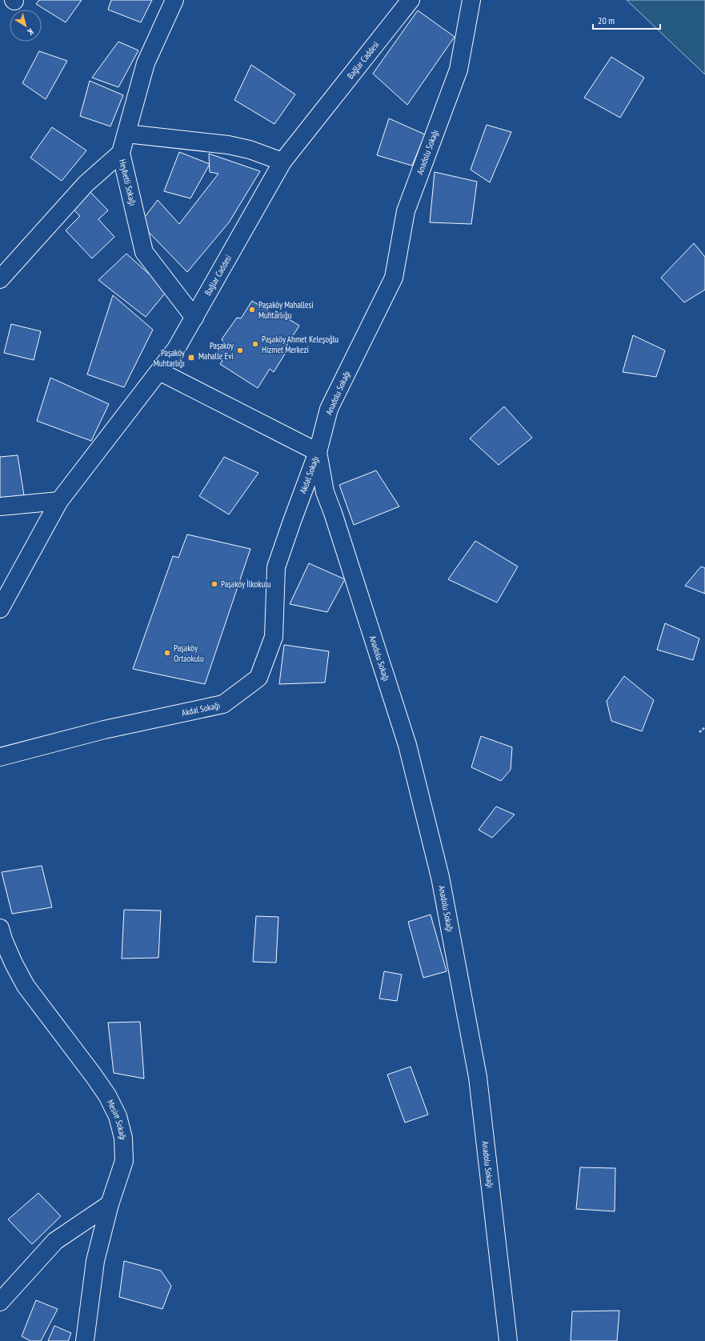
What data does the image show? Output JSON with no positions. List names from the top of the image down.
{
  "streets": {
    "street": [
      "Bağlar Caddesi",
      "Anadolu Sokağı",
      "Heybetli Sokağı",
      "Akdal Sokağı",
      "Mesire Sokağı"
    ]
  },
  "crossings": [
    ["Bağlar Caddesi", "Heybetli Sokağı"],
    ["Anadolu Sokağı", "Akdal Sokağı"]
  ],
  "places": {
    "other": [
      "Paşaköy Mahallesi Muhtarlığu",
      "Paşaköy Ahmet Keleşoğlu Hizmet Merkezi",
      "Paşaköy Mahalle Evi",
      "Paşaköy İlkokulu",
      "Paşaköy Ortaokulu"
    ],
    "transit": ["Paşaköy Muhtarlığı"]
  },
  "scale_bar": "20 m",
  "north": "bottom right"
}
